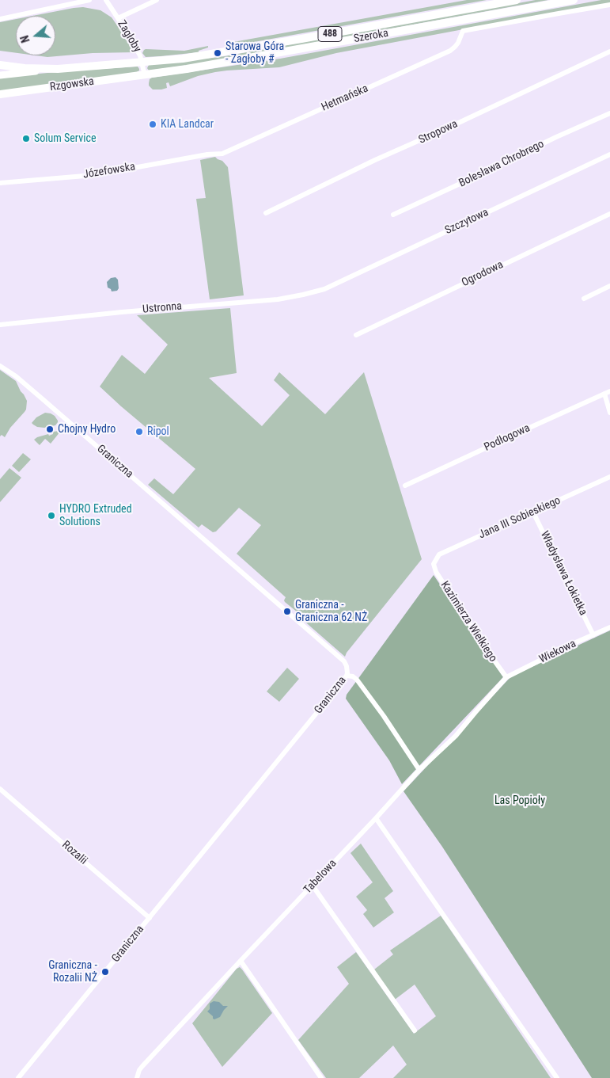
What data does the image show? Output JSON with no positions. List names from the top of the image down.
{
  "streets": {
    "main road": ["488", "Szeroka", "Rzgowska"],
    "street": [
      "Zagłoby",
      "Hetmańska",
      "Stropowa",
      "Bolesława Chrobrego",
      "Józefowska",
      "Szczytowa",
      "Ogrodowa",
      "Ustronna",
      "Podłogowa",
      "Graniczna",
      "Jana III Sobieskiego",
      "Władysława Łokietka",
      "Kazimierza Wielkiego",
      "Wiekowa",
      "Rozalii",
      "Tabelowa"
    ]
  },
  "crossings": [
    ["488", "Rzgowska"],
    ["Zagłoby", "Szeroka"],
    ["Zagłoby", "Rzgowska"],
    ["Szeroka", "Rzgowska"],
    ["Hetmańska", "Józefowska"],
    ["Szczytowa", "Ustronna"],
    ["Graniczna", "Rozalii"],
    ["Jana III Sobieskiego", "Władysława Łokietka"],
    ["Jana III Sobieskiego", "Kazimierza Wielkiego"],
    ["Władysława Łokietka", "Wiekowa"],
    ["Kazimierza Wielkiego", "Wiekowa"],
    ["Kazimierza Wielkiego", "Tabelowa"],
    ["Wiekowa", "Tabelowa"]
  ],
  "parks": ["Las Popioły"],
  "places": [
    "Starowa Góra - Zagłoby #",
    "KIA Landcar",
    "Solum Service",
    "Chojny Hydro",
    "Ripol",
    "HYDRO Extruded Solutions",
    "Graniczna - Graniczna 62 NŻ",
    "Graniczna - Rozalii NŻ"
  ],
  "north": "left"
}
